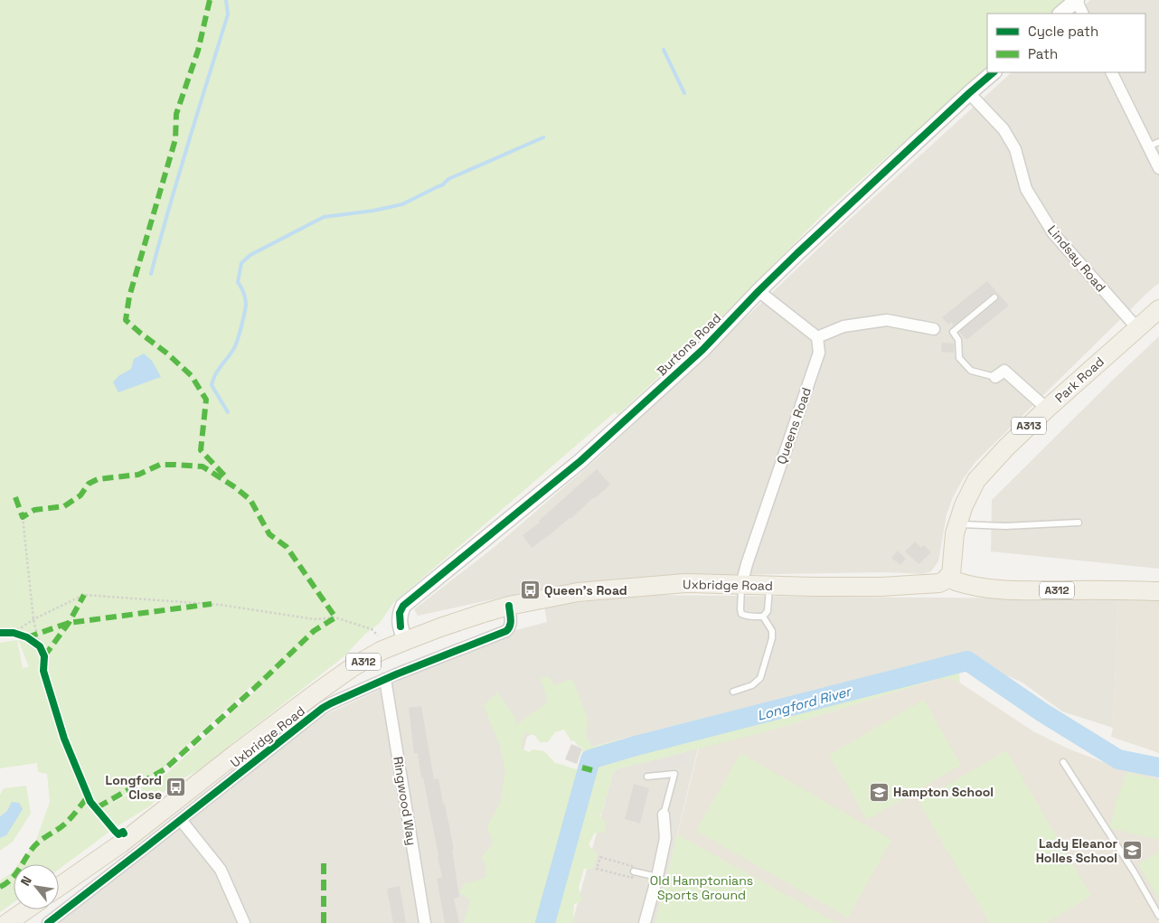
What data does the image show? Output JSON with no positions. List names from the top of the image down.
{
  "streets": {
    "main road": [
      "Park Road",
      "A313",
      "Uxbridge Road",
      "A312"
    ],
    "street": [
      "Lindsay Road",
      "Burtons Road",
      "Queens Road",
      "Ringwood Way"
    ]
  },
  "crossings": [
    ["Lindsay Road", "Burtons Road"],
    ["Lindsay Road", "Park Road"],
    ["Burtons Road", "Uxbridge Road"],
    ["Park Road", "Uxbridge Road"],
    ["Queens Road", "Uxbridge Road"],
    ["Uxbridge Road", "Ringwood Way"]
  ],
  "water": ["Longford River"],
  "parks": ["Old Hamptonians Sports Ground"],
  "places": {
    "bus stop": ["Queen's Road", "Longford Close"],
    "school or university": ["Hampton School", "Lady Eleanor Holles School"]
  },
  "legend": ["Cycle path", "Path"],
  "north": "top left"
}
